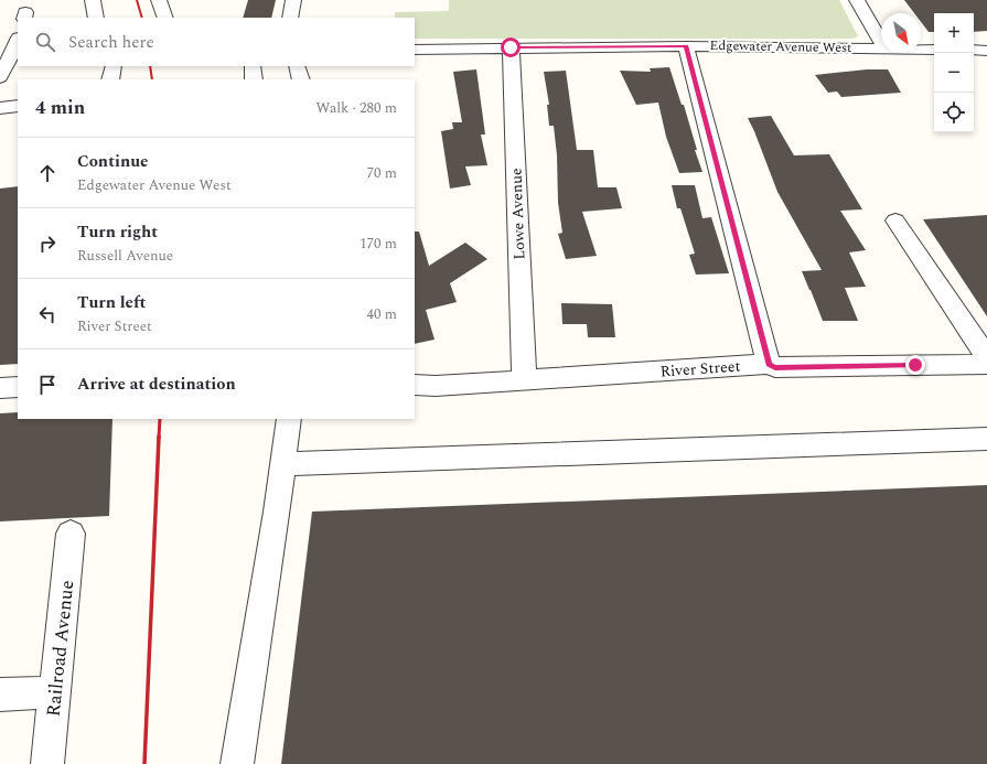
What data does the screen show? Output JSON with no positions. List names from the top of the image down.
{
  "streets": {
    "street": [
      "Edgewater Avenue West",
      "Lowe Avenue",
      "River Street",
      "Railroad Avenue"
    ]
  },
  "crossings": [
    ["Edgewater Avenue West", "Lowe Avenue"],
    ["Lowe Avenue", "River Street"]
  ],
  "north": "bottom right",
  "page": {
    "map_buttons": ["+", "−"],
    "search": "Search here",
    "heading": ["4 min", "Walk · 280 m"],
    "list": [
      ["Continue", "Edgewater Avenue West", "70 m"],
      ["Turn right", "Russell Avenue", "170 m"],
      ["Turn left", "River Street", "40 m"],
      "Arrive at destination"
    ]
  }
}
